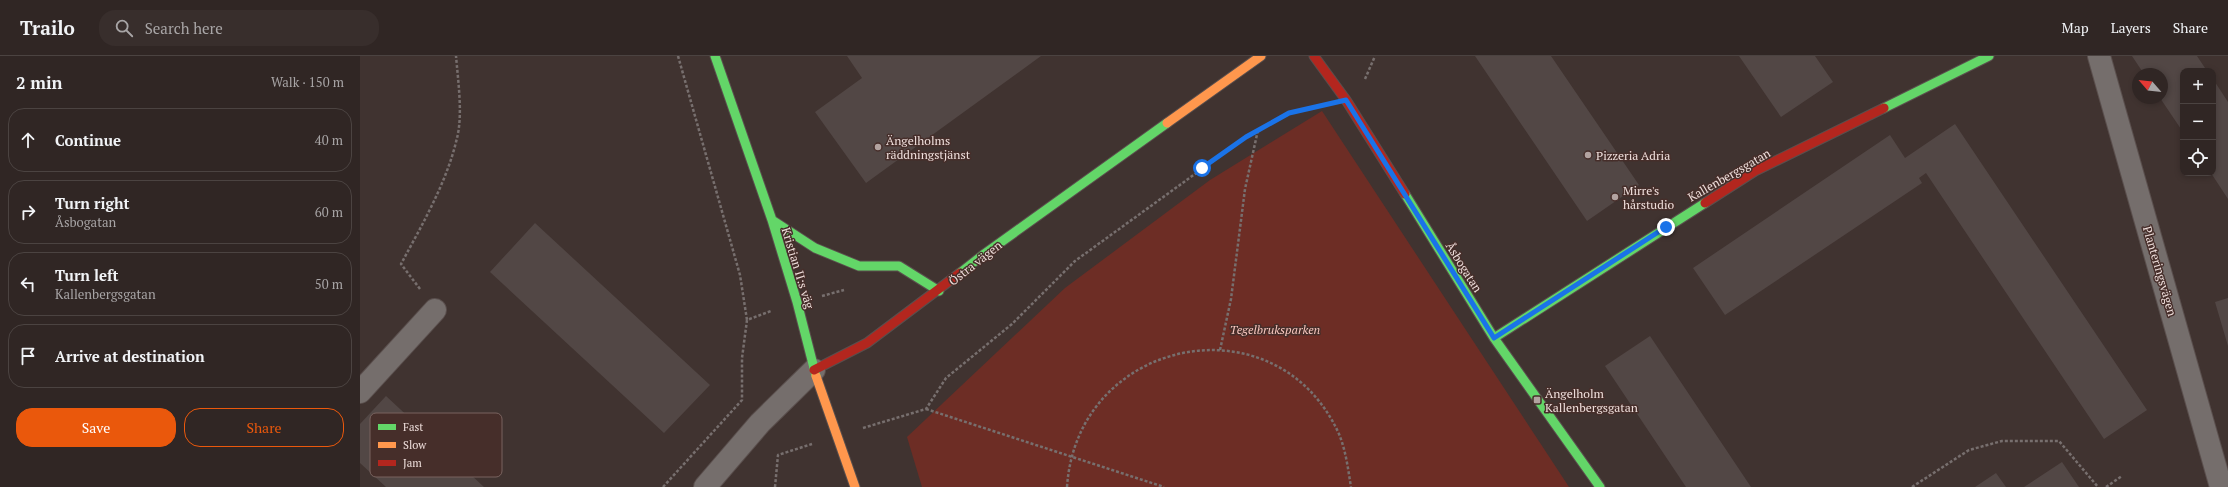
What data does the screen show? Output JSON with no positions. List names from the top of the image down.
{
  "streets": {
    "main road": [
      "Kallenbergsgatan",
      "Östra vägen",
      "Åsbogatan",
      "Kristian II:s väg"
    ],
    "street": ["Planteringsvägen"]
  },
  "crossings": [
    ["Kallenbergsgatan", "Åsbogatan"],
    ["Östra vägen", "Kristian II:s väg"]
  ],
  "parks": ["Tegelbruksparken"],
  "places": {
    "other": ["Ängelholms räddningstjänst", "Pizzeria Adria", "Mirre's hårstudio"],
    "transit": ["Ängelholm Kallenbergsgatan"]
  },
  "legend": ["Fast", "Slow", "Jam"],
  "north": "top left",
  "page": {
    "header": "Trailo",
    "search": "Search here",
    "nav": ["Map", "Layers", "Share"],
    "heading": ["2 min", "Walk · 150 m"],
    "map_buttons": ["+", "−"],
    "list": [
      ["Continue", "40 m"],
      ["Turn right", "Åsbogatan", "60 m"],
      ["Turn left", "Kallenbergsgatan", "50 m"],
      "Arrive at destination"
    ],
    "buttons": ["Save", "Share"]
  }
}
